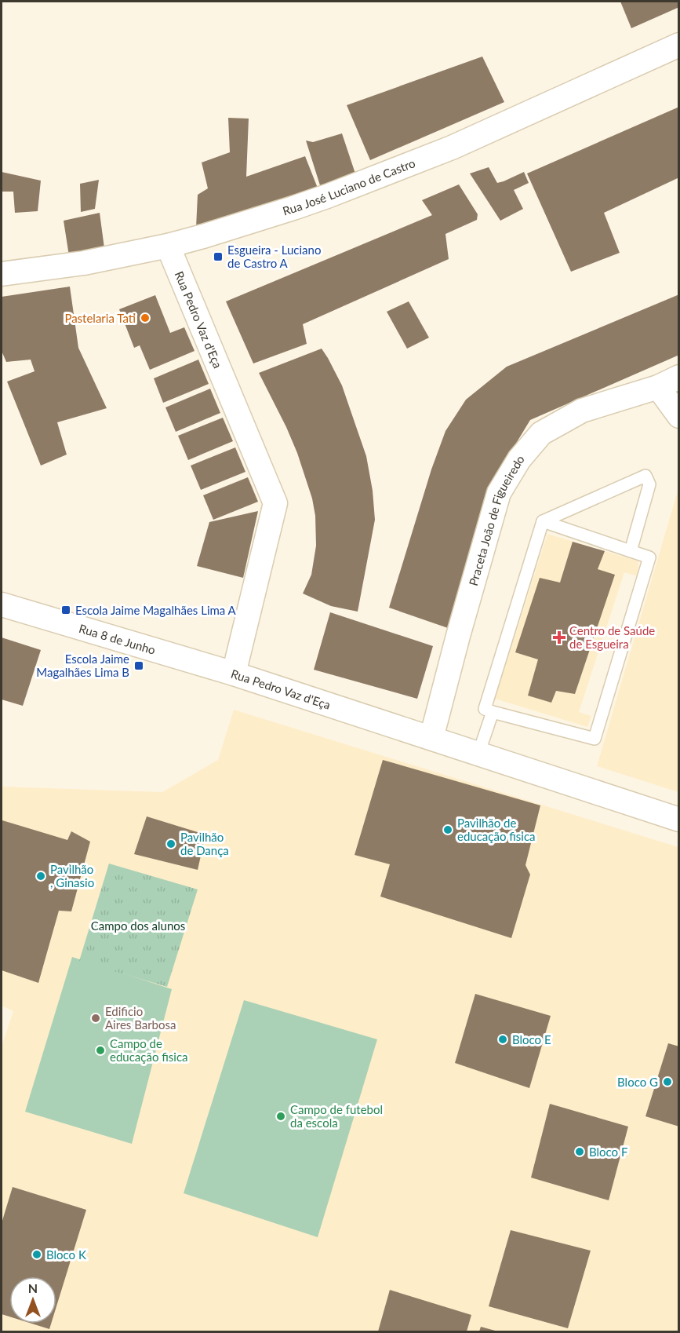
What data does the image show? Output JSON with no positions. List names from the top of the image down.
{
  "streets": {
    "street": [
      "Rua José Luciano de Castro",
      "Rua Pedro Vaz d'Eça",
      "Praceta João de Figueiredo",
      "Rua 8 de Junho"
    ]
  },
  "crossings": [
    ["Rua José Luciano de Castro", "Rua Pedro Vaz d'Eça"],
    ["Rua Pedro Vaz d'Eça", "Praceta João de Figueiredo"],
    ["Rua Pedro Vaz d'Eça", "Rua 8 de Junho"]
  ],
  "parks": ["Campo dos alunos"],
  "places": {
    "transit": ["Esgueira - Luciano de Castro A", "Escola Jaime Magalhães Lima A", "Escola Jaime Magalhães Lima B"],
    "other": [
      "Pastelaria Tati",
      "Pavilhão de educação fisica",
      "Pavilhão de Dança",
      "Pavilhão , Ginasio",
      "Edificio Aires Barbosa",
      "Bloco E",
      "Campo de educação fisica",
      "Bloco G",
      "Campo de futebol da escola",
      "Bloco F",
      "Bloco K"
    ],
    "health": ["Centro de Saúde de Esgueira"]
  },
  "north": "top"
}
